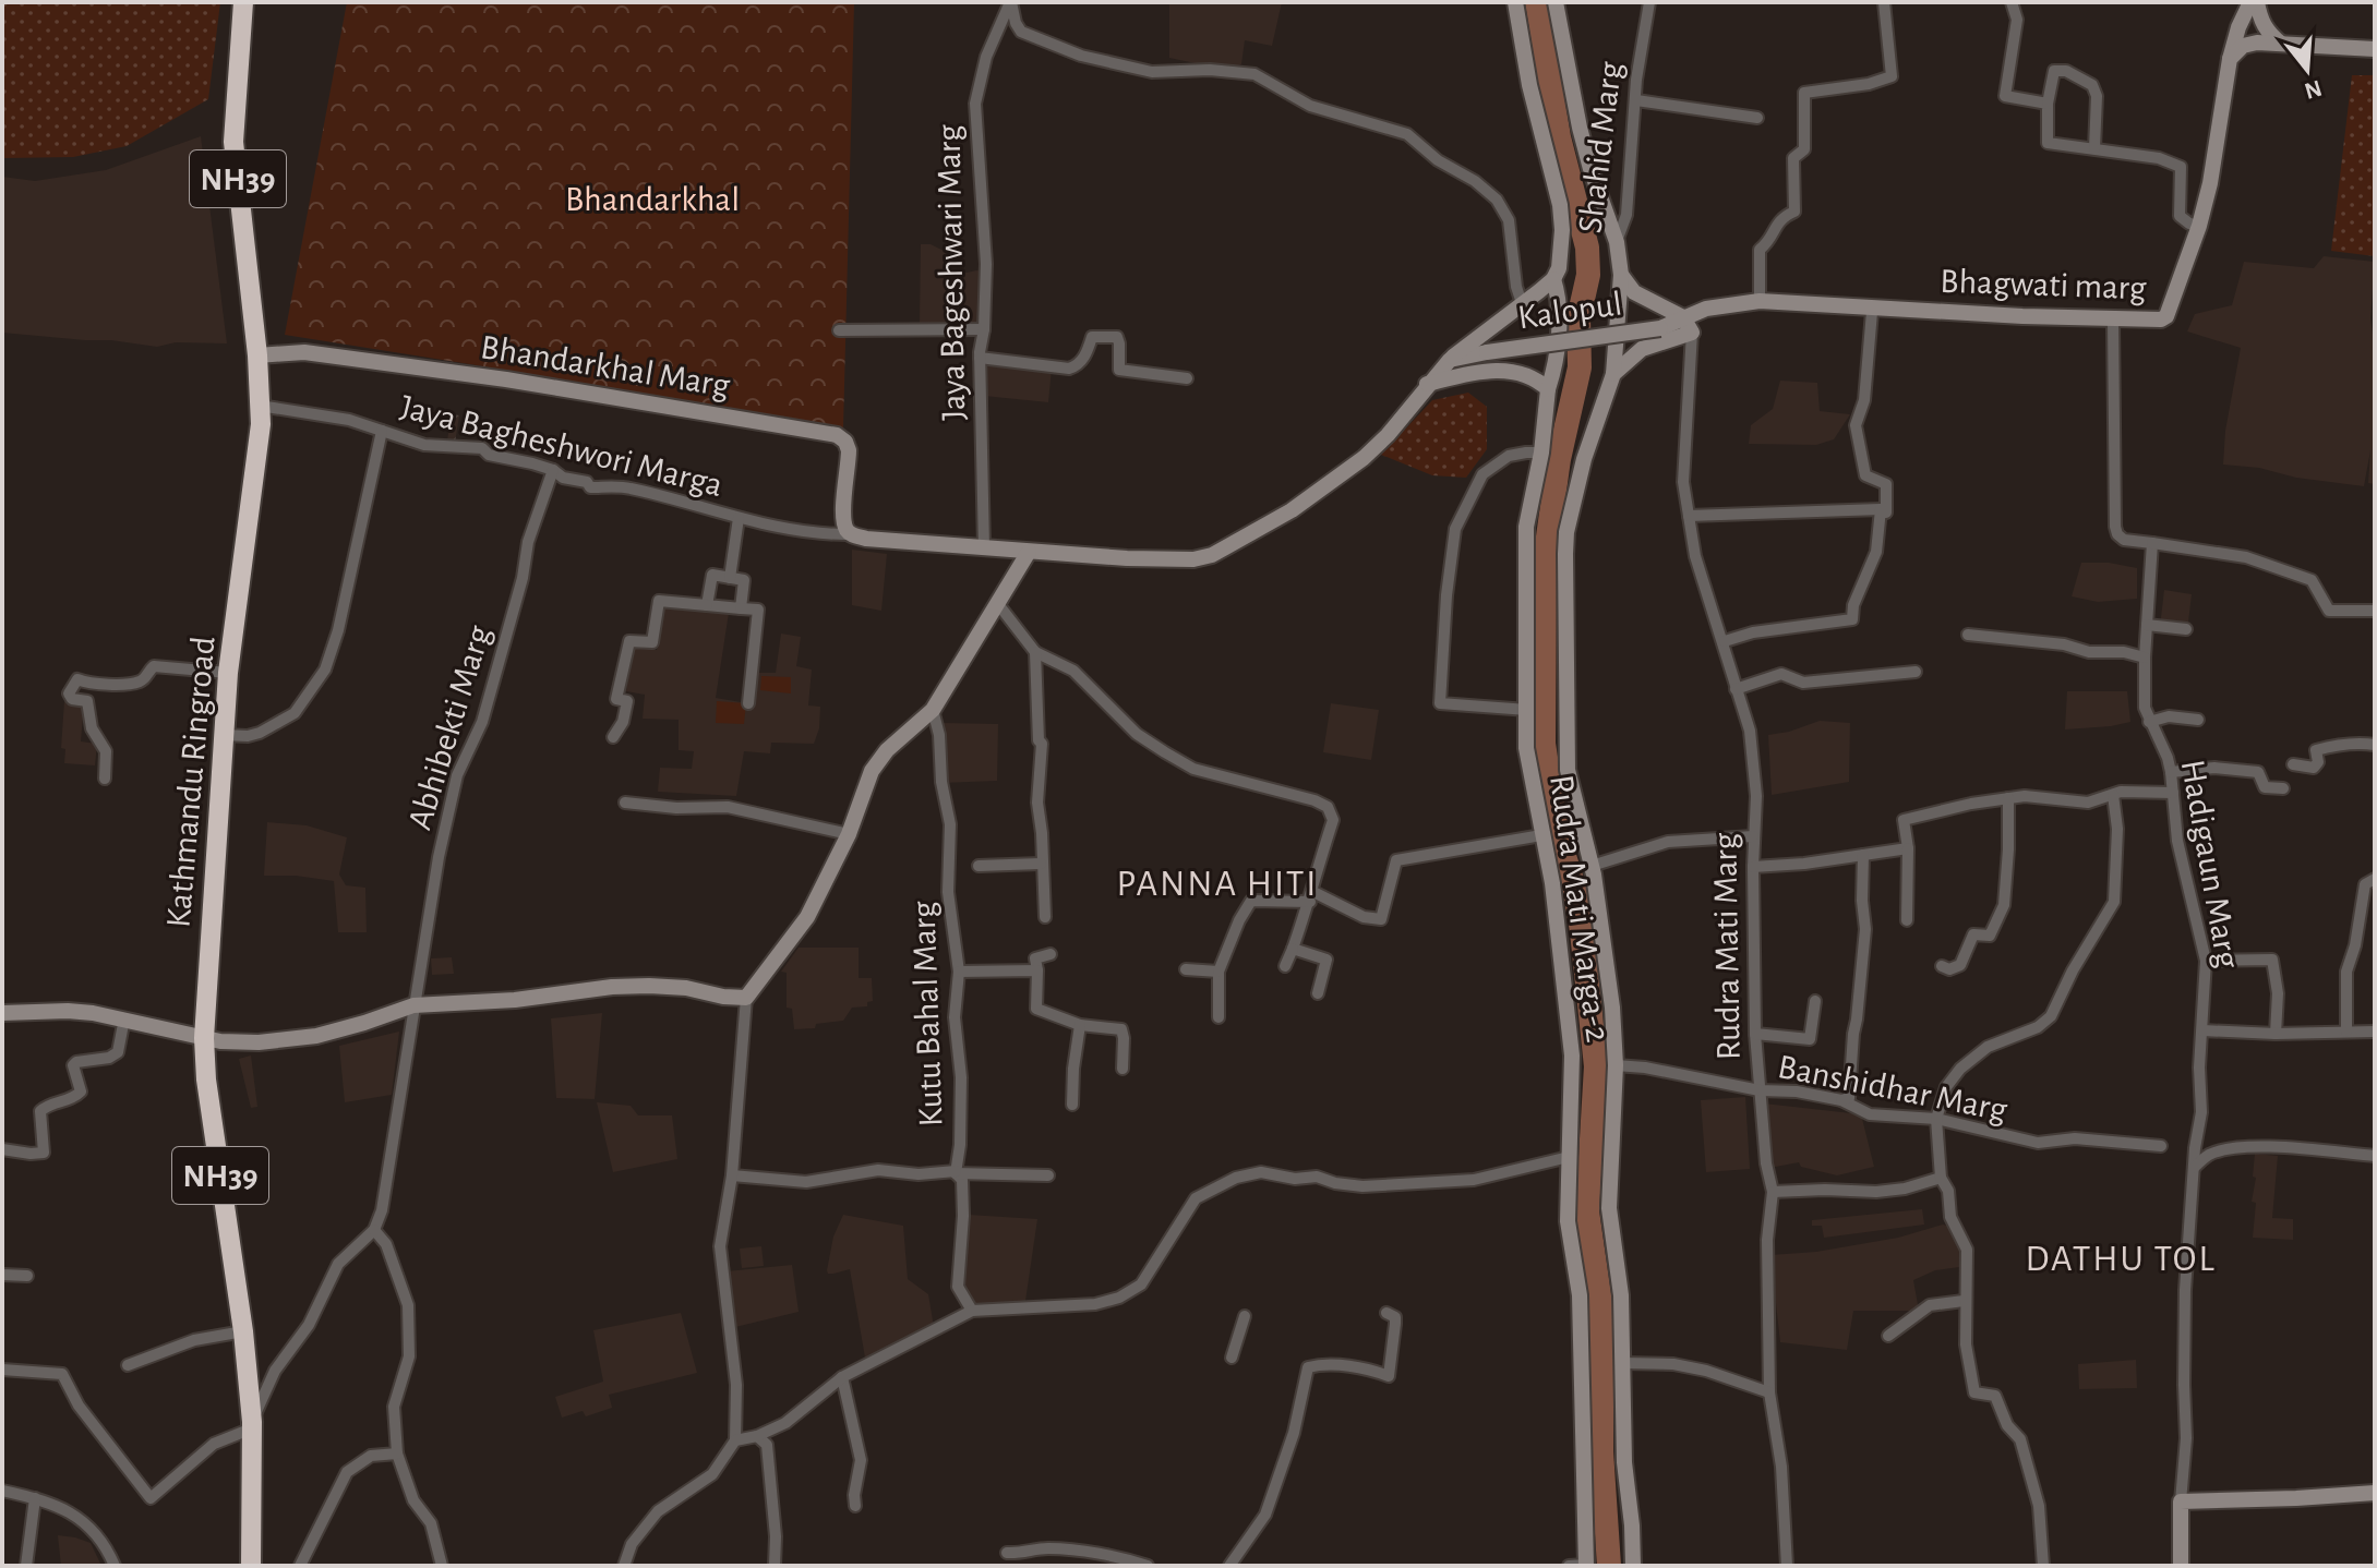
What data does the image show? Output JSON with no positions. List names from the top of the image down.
{
  "streets": {
    "highway": ["NH39", "Kathmandu Ringroad"],
    "main road": [
      "Shahid Marg",
      "Bhagwati marg",
      "Kalopul",
      "Bhandarkhal Marg",
      "Rudra Mati Marga-2"
    ],
    "street": [
      "Jaya Bageshwari Marg",
      "Jaya Bagheshwori Marga",
      "Abhibekti Marg",
      "Hadigaun Marg",
      "Rudra Mati Marg",
      "Kutu Bahal Marg",
      "Banshidhar Marg"
    ]
  },
  "crossings": [
    ["Shahid Marg", "Bhagwati marg"],
    ["Bhagwati marg", "Kalopul"],
    ["Bhandarkhal Marg", "Jaya Bagheshwori Marga"],
    ["Bhandarkhal Marg", "Kathmandu Ringroad"],
    ["Jaya Bagheshwori Marga", "Abhibekti Marg"],
    ["Jaya Bagheshwori Marga", "Kathmandu Ringroad"],
    ["Rudra Mati Marg", "Banshidhar Marg"]
  ],
  "districts": ["PANNA HITI", "DATHU TOL"],
  "parks": ["Bhandarkhal"],
  "north": "bottom"
}
